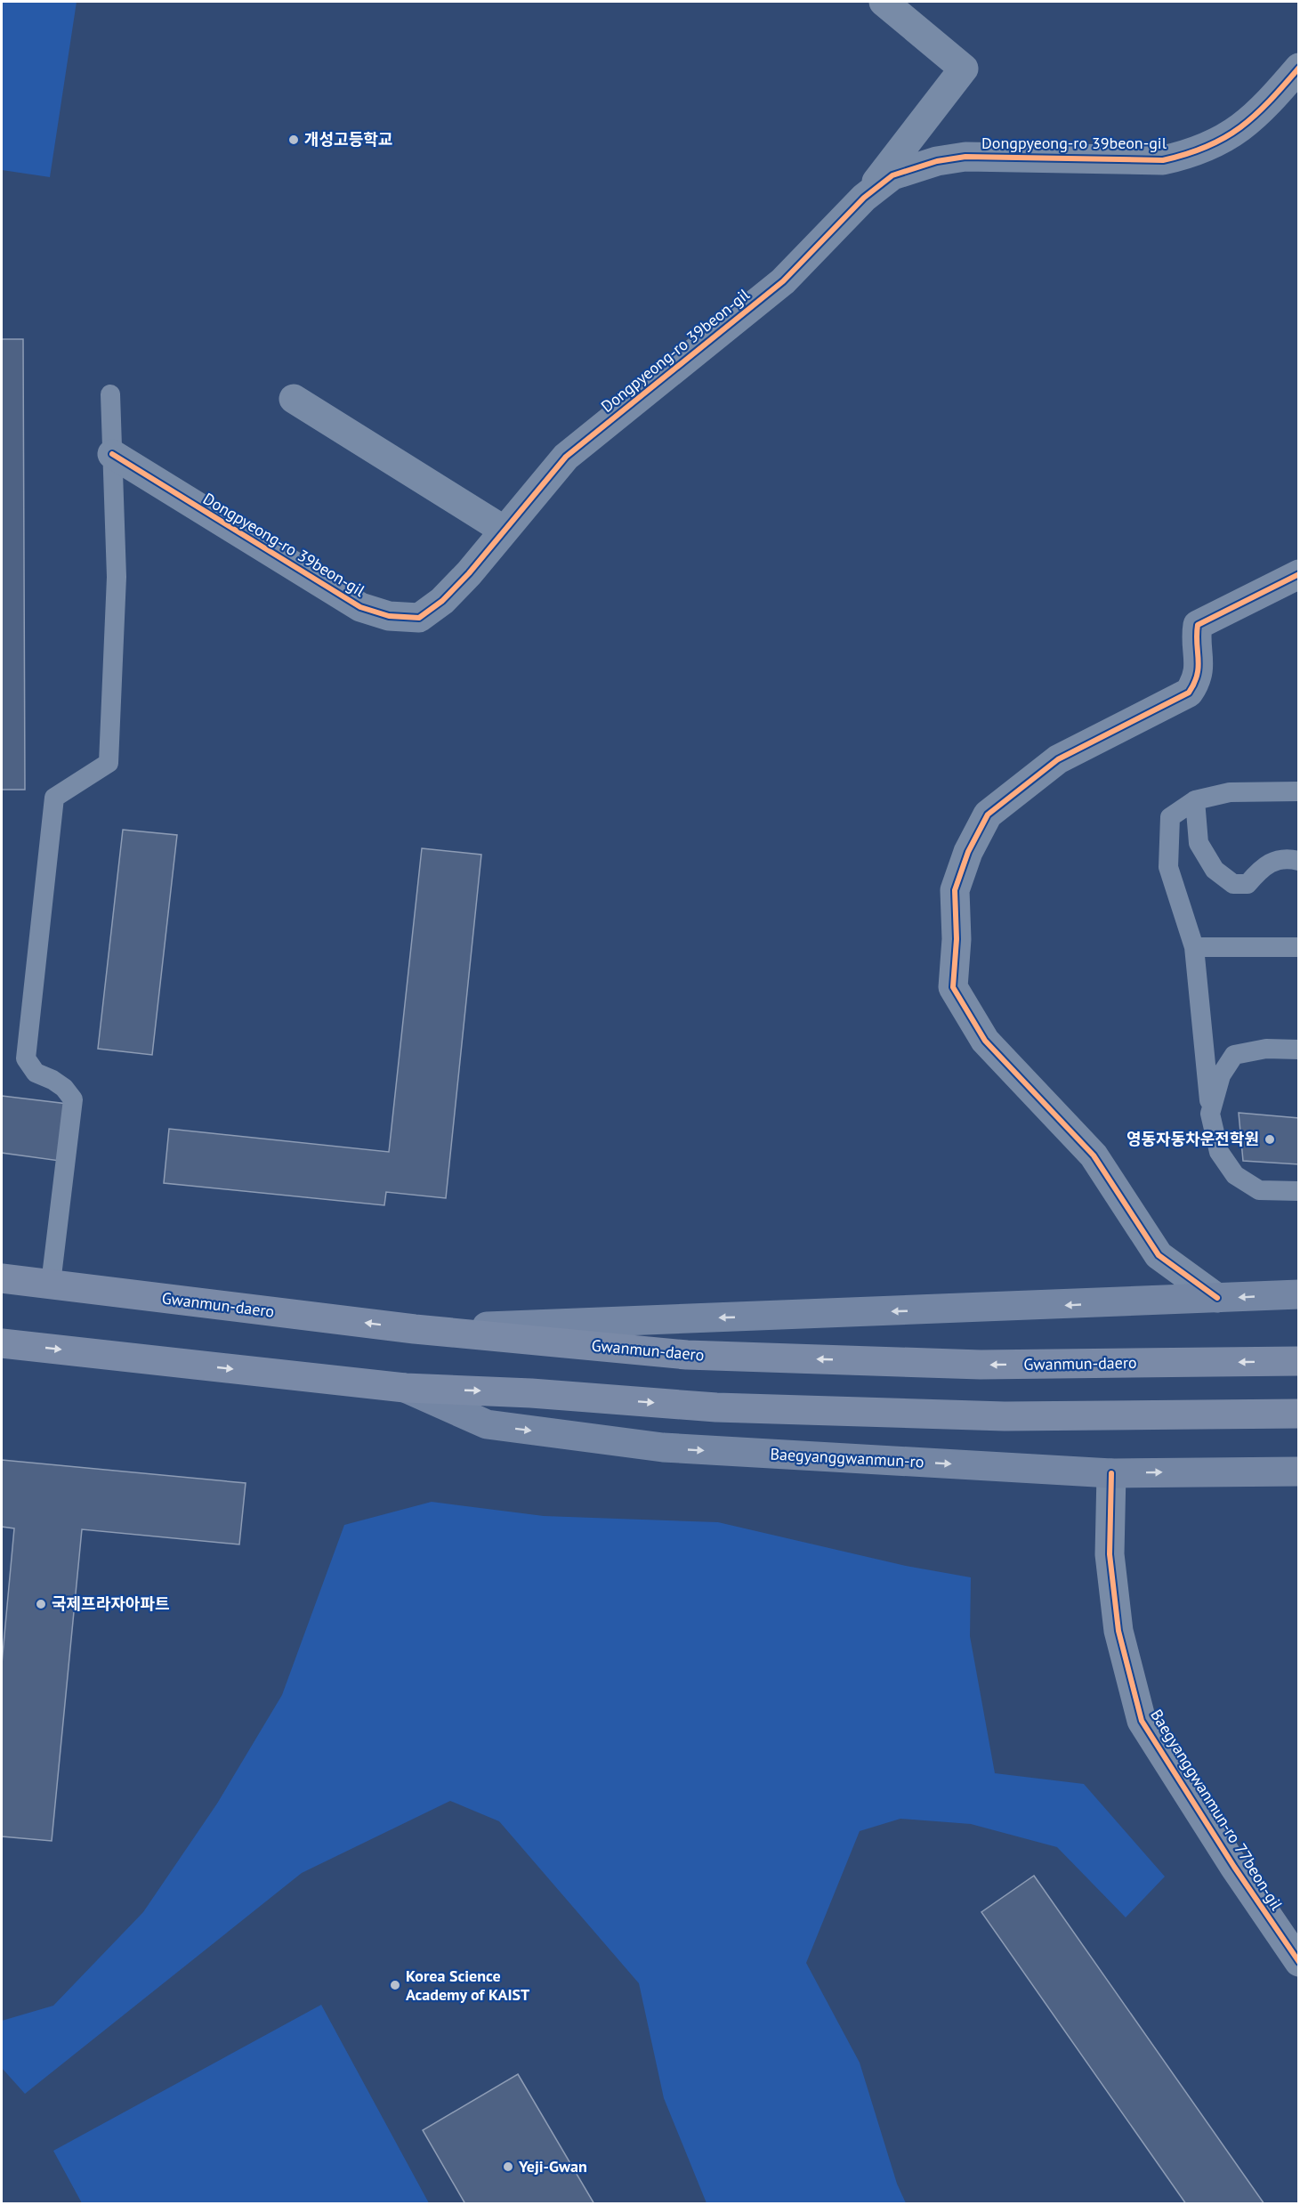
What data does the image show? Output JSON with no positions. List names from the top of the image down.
{
  "streets": {
    "highway": ["Gwanmun-daero"],
    "main road": ["Baegyanggwanmun-ro"],
    "street": ["Dongpyeong-ro 39beon-gil", "Baegyanggwanmun-ro 77beon-gil"]
  },
  "crossings": [
    ["Baegyanggwanmun-ro", "Baegyanggwanmun-ro 77beon-gil"]
  ],
  "places": [
    "개성고등학교",
    "영동자동차운전학원",
    "국제프라자아파트",
    "Korea Science Academy of KAIST",
    "Yeji-Gwan"
  ]
}
